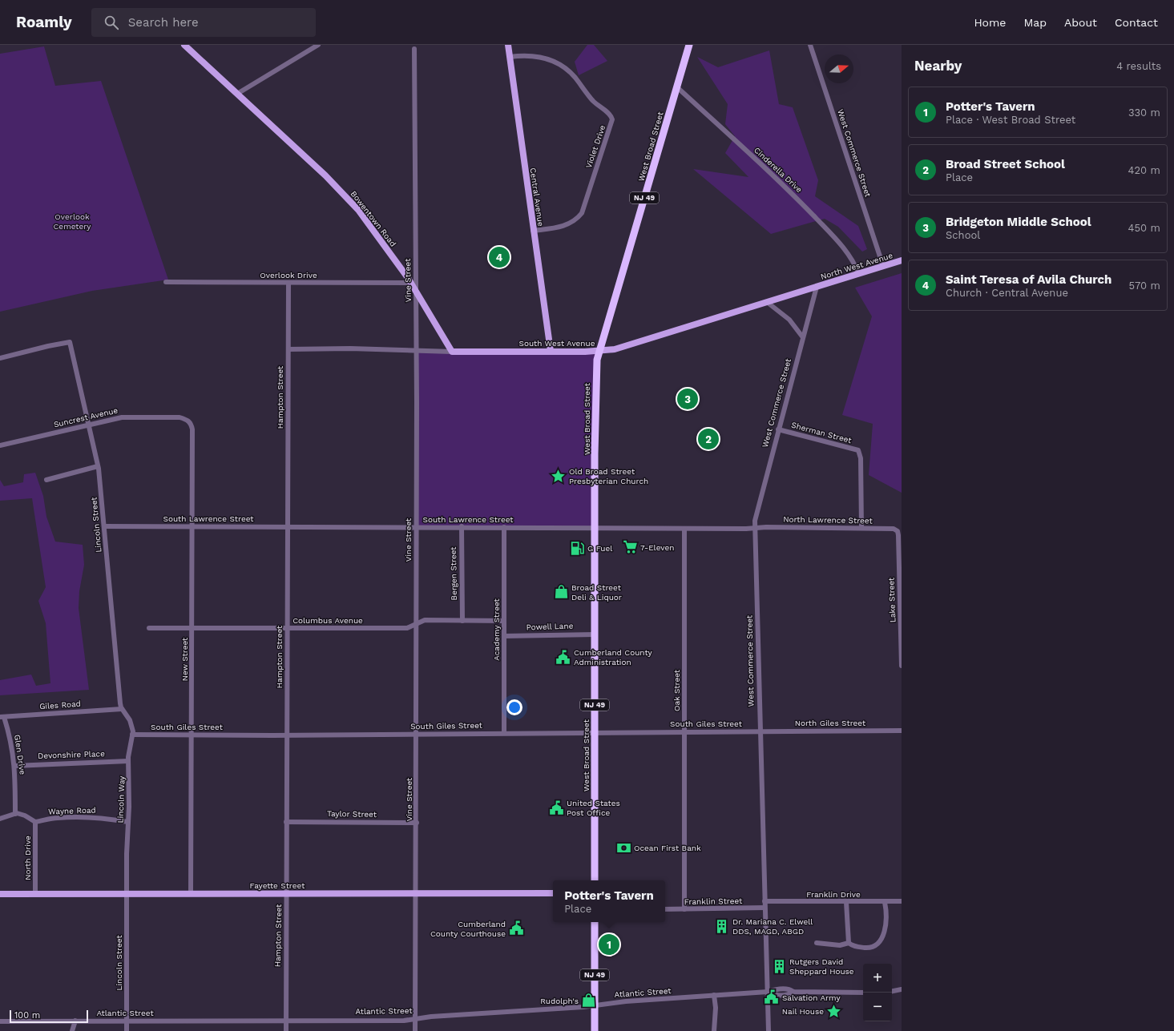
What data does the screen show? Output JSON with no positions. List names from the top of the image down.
{
  "streets": {
    "highway": ["West Broad Street", "NJ 49"],
    "main road": [
      "Central Avenue",
      "Bowentown Road",
      "North West Avenue",
      "South West Avenue",
      "Fayette Street"
    ],
    "street": [
      "Violet Drive",
      "West Commerce Street",
      "Cinderella Drive",
      "Overlook Drive",
      "Vine Street",
      "Hampton Street",
      "Suncrest Avenue",
      "Sherman Street",
      "South Lawrence Street",
      "North Lawrence Street",
      "Lincoln Street",
      "Bergen Street",
      "Lake Street",
      "Columbus Avenue",
      "Powell Lane",
      "Academy Street",
      "New Street",
      "Oak Street",
      "Giles Road",
      "North Giles Street",
      "South Giles Street",
      "Glen Drive",
      "Devonshire Place",
      "Lincoln Way",
      "Wayne Road",
      "Taylor Street",
      "North Drive",
      "Franklin Drive",
      "Franklin Street",
      "Atlantic Street"
    ]
  },
  "crossings": [
    ["Violet Drive", "Central Avenue"],
    ["West Broad Street", "Cinderella Drive"],
    ["West Broad Street", "South West Avenue"],
    ["West Broad Street", "South Lawrence Street"],
    ["West Broad Street", "Powell Lane"],
    ["West Broad Street", "South Giles Street"],
    ["West Commerce Street", "North West Avenue"],
    ["West Commerce Street", "South West Avenue"],
    ["West Commerce Street", "Sherman Street"],
    ["West Commerce Street", "South Lawrence Street"],
    ["West Commerce Street", "North Lawrence Street"],
    ["West Commerce Street", "North Giles Street"],
    ["West Commerce Street", "South Giles Street"],
    ["West Commerce Street", "Franklin Drive"],
    ["West Commerce Street", "Franklin Street"],
    ["West Commerce Street", "Atlantic Street"],
    ["Cinderella Drive", "North West Avenue"],
    ["Central Avenue", "South West Avenue"],
    ["NJ 49", "Atlantic Street"],
    ["Bowentown Road", "Overlook Drive"],
    ["Bowentown Road", "Vine Street"],
    ["Bowentown Road", "South West Avenue"],
    ["North West Avenue", "South West Avenue"],
    ["Overlook Drive", "Hampton Street"],
    ["Vine Street", "South West Avenue"],
    ["Vine Street", "South Lawrence Street"],
    ["Vine Street", "Columbus Avenue"],
    ["Vine Street", "South Giles Street"],
    ["Vine Street", "Taylor Street"],
    ["Vine Street", "Fayette Street"],
    ["Vine Street", "Atlantic Street"],
    ["South West Avenue", "Hampton Street"],
    ["Hampton Street", "South Lawrence Street"],
    ["Hampton Street", "Columbus Avenue"],
    ["Hampton Street", "South Giles Street"],
    ["Hampton Street", "Taylor Street"],
    ["Hampton Street", "Fayette Street"],
    ["Hampton Street", "Atlantic Street"],
    ["Suncrest Avenue", "Lincoln Street"],
    ["Suncrest Avenue", "New Street"],
    ["Sherman Street", "North Lawrence Street"],
    ["South Lawrence Street", "North Lawrence Street"],
    ["South Lawrence Street", "Lincoln Street"],
    ["South Lawrence Street", "Bergen Street"],
    ["South Lawrence Street", "Academy Street"],
    ["South Lawrence Street", "New Street"],
    ["South Lawrence Street", "Oak Street"],
    ["North Lawrence Street", "Lake Street"],
    ["Lincoln Street", "Giles Road"],
    ["Lincoln Street", "Lincoln Way"],
    ["Lincoln Street", "Fayette Street"],
    ["Lincoln Street", "Atlantic Street"],
    ["Bergen Street", "Columbus Avenue"],
    ["Columbus Avenue", "Academy Street"],
    ["Columbus Avenue", "New Street"],
    ["Powell Lane", "Academy Street"],
    ["Academy Street", "South Giles Street"],
    ["New Street", "South Giles Street"],
    ["New Street", "Fayette Street"],
    ["Oak Street", "South Giles Street"],
    ["Oak Street", "Franklin Street"],
    ["Giles Road", "Glen Drive"],
    ["Giles Road", "Lincoln Way"],
    ["North Giles Street", "South Giles Street"],
    ["South Giles Street", "Lincoln Way"],
    ["Glen Drive", "Devonshire Place"],
    ["Devonshire Place", "Lincoln Way"],
    ["Lincoln Way", "Wayne Road"],
    ["Lincoln Way", "Fayette Street"],
    ["Wayne Road", "North Drive"],
    ["North Drive", "Fayette Street"]
  ],
  "parks": ["Overlook Cemetery"],
  "places": {
    "place": ["Old Broad Street Presbyterian Church", "Nail House"],
    "supermarket": ["7-Eleven"],
    "fuel station": ["G Fuel"],
    "shop": ["Broad Street Deli & Liquor", "Rudolph's"],
    "public building": [
      "Cumberland County Administration",
      "United States Post Office",
      "Cumberland County Courthouse",
      "Salvation Army"
    ],
    "bank": ["Ocean First Bank"],
    "building": ["Dr. Mariana C. Elwell DDS, MAGD, ABGD", "Rutgers David Sheppard House"]
  },
  "scale_bar": "100 m",
  "north": "right",
  "page": {
    "header": "Roamly",
    "search": "Search here",
    "nav": [
      "Home",
      "Map",
      "About",
      "Contact"
    ],
    "heading": ["Nearby", "4 results"],
    "list": [
      {
        "mark": "1",
        "name": "Potter's Tavern",
        "note": "Place · West Broad Street",
        "value": "330 m"
      },
      {
        "mark": "2",
        "name": "Broad Street School",
        "note": "Place",
        "value": "420 m"
      },
      {
        "mark": "3",
        "name": "Bridgeton Middle School",
        "note": "School",
        "value": "450 m"
      },
      {
        "mark": "4",
        "name": "Saint Teresa of Avila Church",
        "note": "Church · Central Avenue",
        "value": "570 m"
      }
    ],
    "pins": [
      "4",
      "3",
      "2",
      "1"
    ],
    "popup": ["Potter's Tavern", "Place"],
    "map_buttons": ["+", "−"],
    "scale": "100 m"
  }
}
